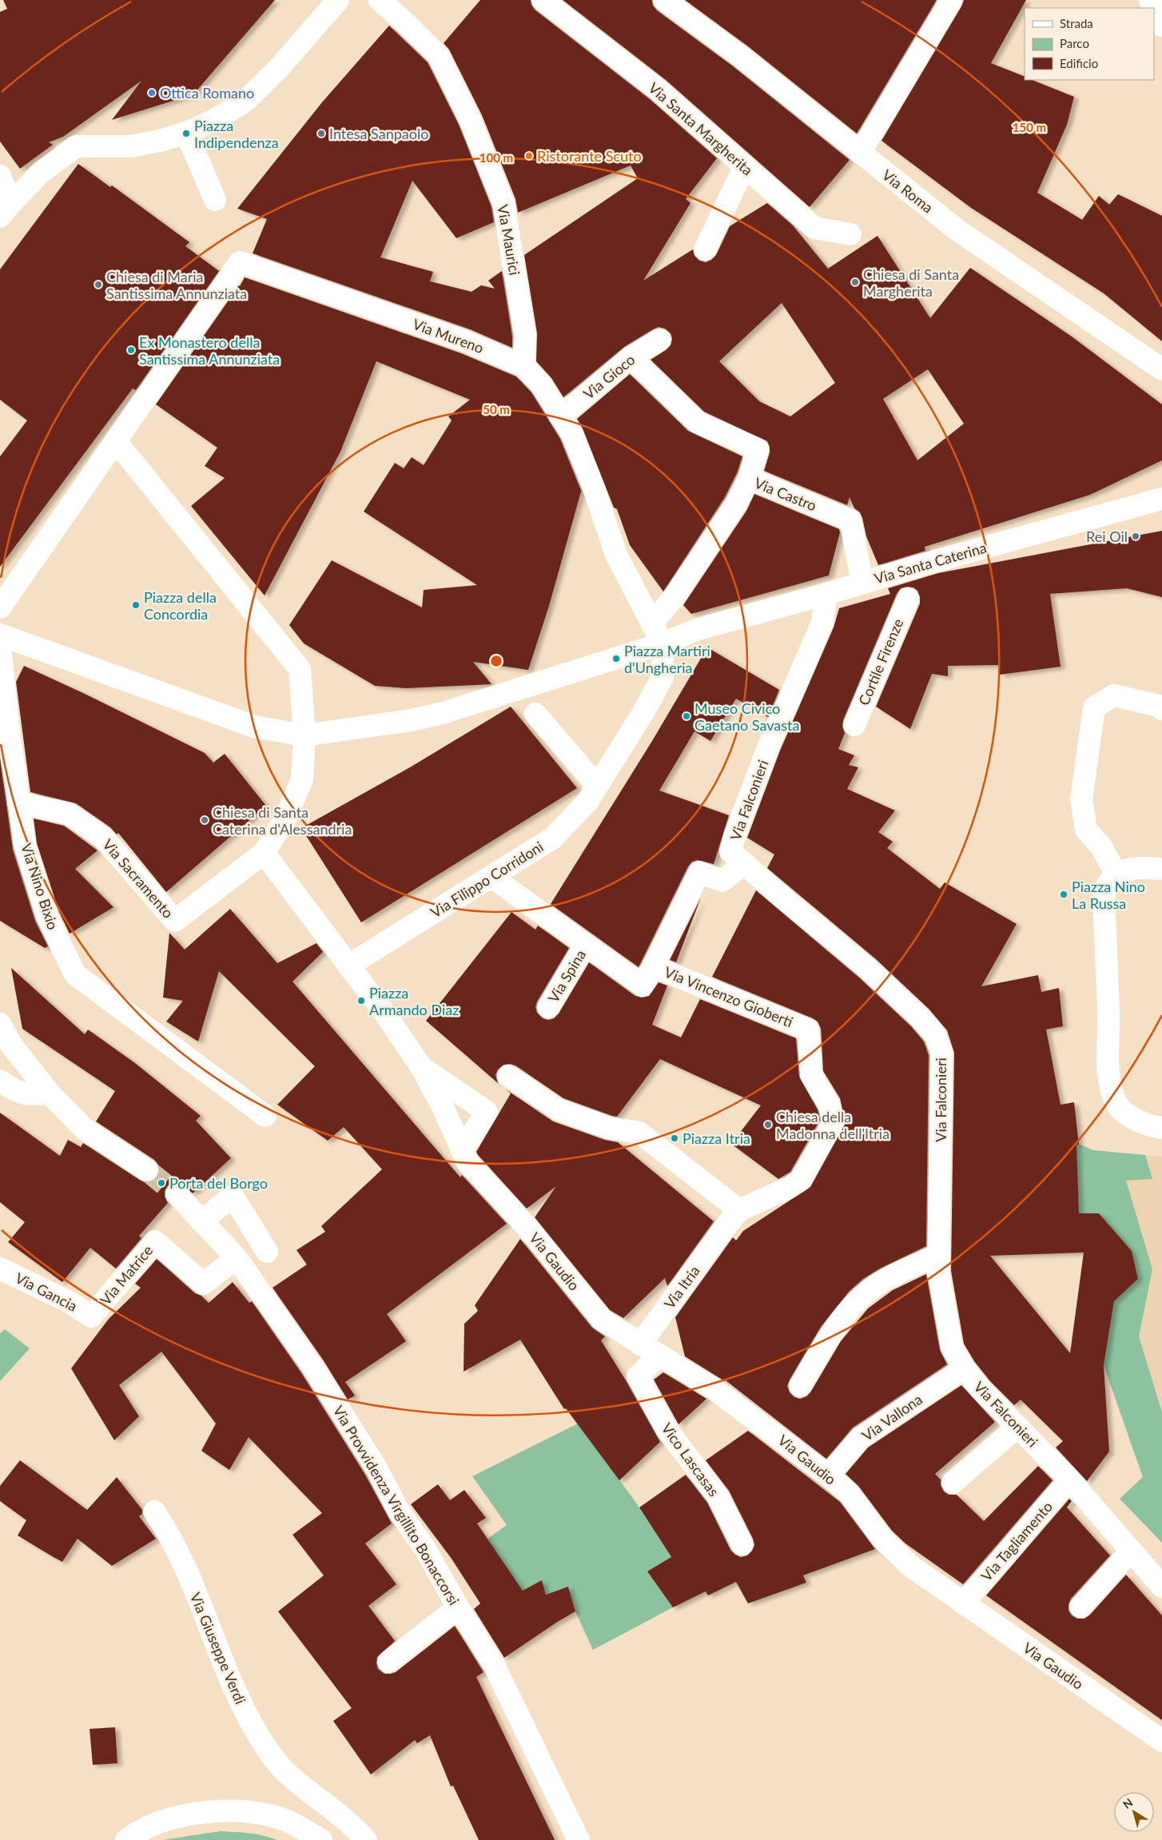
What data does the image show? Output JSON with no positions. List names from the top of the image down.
{
  "streets": {
    "street": [
      "Via Santa Margherita",
      "Via Roma",
      "Via Maurici",
      "Via Mureno",
      "Via Gioco",
      "Via Castro",
      "Via Santa Caterina",
      "Cortile Firenze",
      "Via Falconieri",
      "Via Sacramento",
      "Via Filippo Corridoni",
      "Via Nino Bixio",
      "Via Spina",
      "Via Vincenzo Gioberti",
      "Via Gaudio",
      "Via Matrice",
      "Via Itria",
      "Via Gancia",
      "Via Vallona",
      "Vico Lascasas",
      "Via Provvidenza Virgillito Bonaccorsi",
      "Via Tagliamento",
      "Via Giuseppe Verdi"
    ]
  },
  "crossings": [
    ["Via Maurici", "Via Mureno"],
    ["Via Mureno", "Via Gioco"],
    ["Via Mureno", "Via Santa Caterina"],
    ["Via Mureno", "Via Filippo Corridoni"],
    ["Via Gioco", "Via Castro"],
    ["Via Castro", "Via Santa Caterina"],
    ["Via Santa Caterina", "Via Falconieri"],
    ["Via Santa Caterina", "Via Filippo Corridoni"],
    ["Via Falconieri", "Via Vallona"],
    ["Via Falconieri", "Via Tagliamento"],
    ["Via Sacramento", "Via Nino Bixio"],
    ["Via Sacramento", "Via Gaudio"],
    ["Via Filippo Corridoni", "Via Vincenzo Gioberti"],
    ["Via Filippo Corridoni", "Via Gaudio"],
    ["Via Spina", "Via Vincenzo Gioberti"],
    ["Via Vincenzo Gioberti", "Via Itria"],
    ["Via Gaudio", "Via Itria"],
    ["Via Gaudio", "Via Vallona"],
    ["Via Gaudio", "Vico Lascasas"],
    ["Via Gaudio", "Via Tagliamento"],
    ["Via Matrice", "Via Gancia"],
    ["Via Matrice", "Via Provvidenza Virgillito Bonaccorsi"]
  ],
  "places": [
    "Ottica Romano",
    "Piazza Indipendenza",
    "Intesa Sanpaolo",
    "Ristorante Scuto",
    "Chiesa di Santa Margherita",
    "Chiesa di Maria Santissima Annunziata",
    "Ex Monastero della Santissima Annunziata",
    "Rei Oil",
    "Piazza della Concordia",
    "Piazza Martiri d'Ungheria",
    "Museo Civico Gaetano Savasta",
    "Chiesa di Santa Caterina d'Alessandria",
    "Piazza Nino La Russa",
    "Piazza Armando Diaz",
    "Chiesa della Madonna dell'Itria",
    "Piazza Itria",
    "Porta del Borgo"
  ],
  "legend": ["Strada", "Parco", "Edificio"],
  "north": "top left",
  "rings": ["150 m", "100 m", "50 m"]
}
